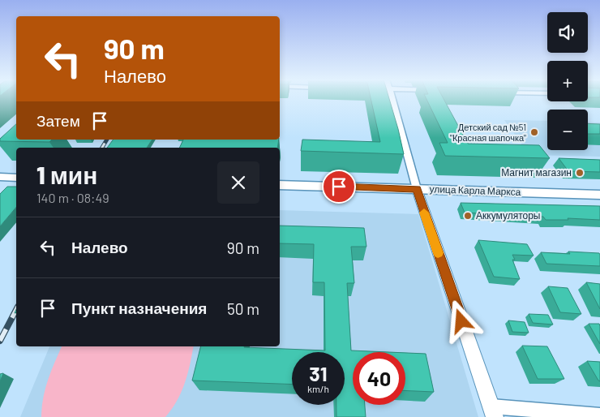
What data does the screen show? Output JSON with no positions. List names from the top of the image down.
{
  "streets": {
    "main road": ["улица Карла Маркса"]
  },
  "places": ["Детский сад №51 \"Красная шапочка\"", "Магнит магазин", "Аккумуляторы"],
  "page": {
    "map_buttons": ["+", "−"],
    "turn": ["90 m", "Налево"],
    "then": "Затем",
    "heading": ["1 мин", "140 m · 08:49"],
    "list": [
      {
        "name": "Налево",
        "value": "90 m"
      },
      {
        "name": "Пункт назначения",
        "value": "50 m"
      }
    ],
    "speed": "31 km/h",
    "limit": "40"
  }
}
